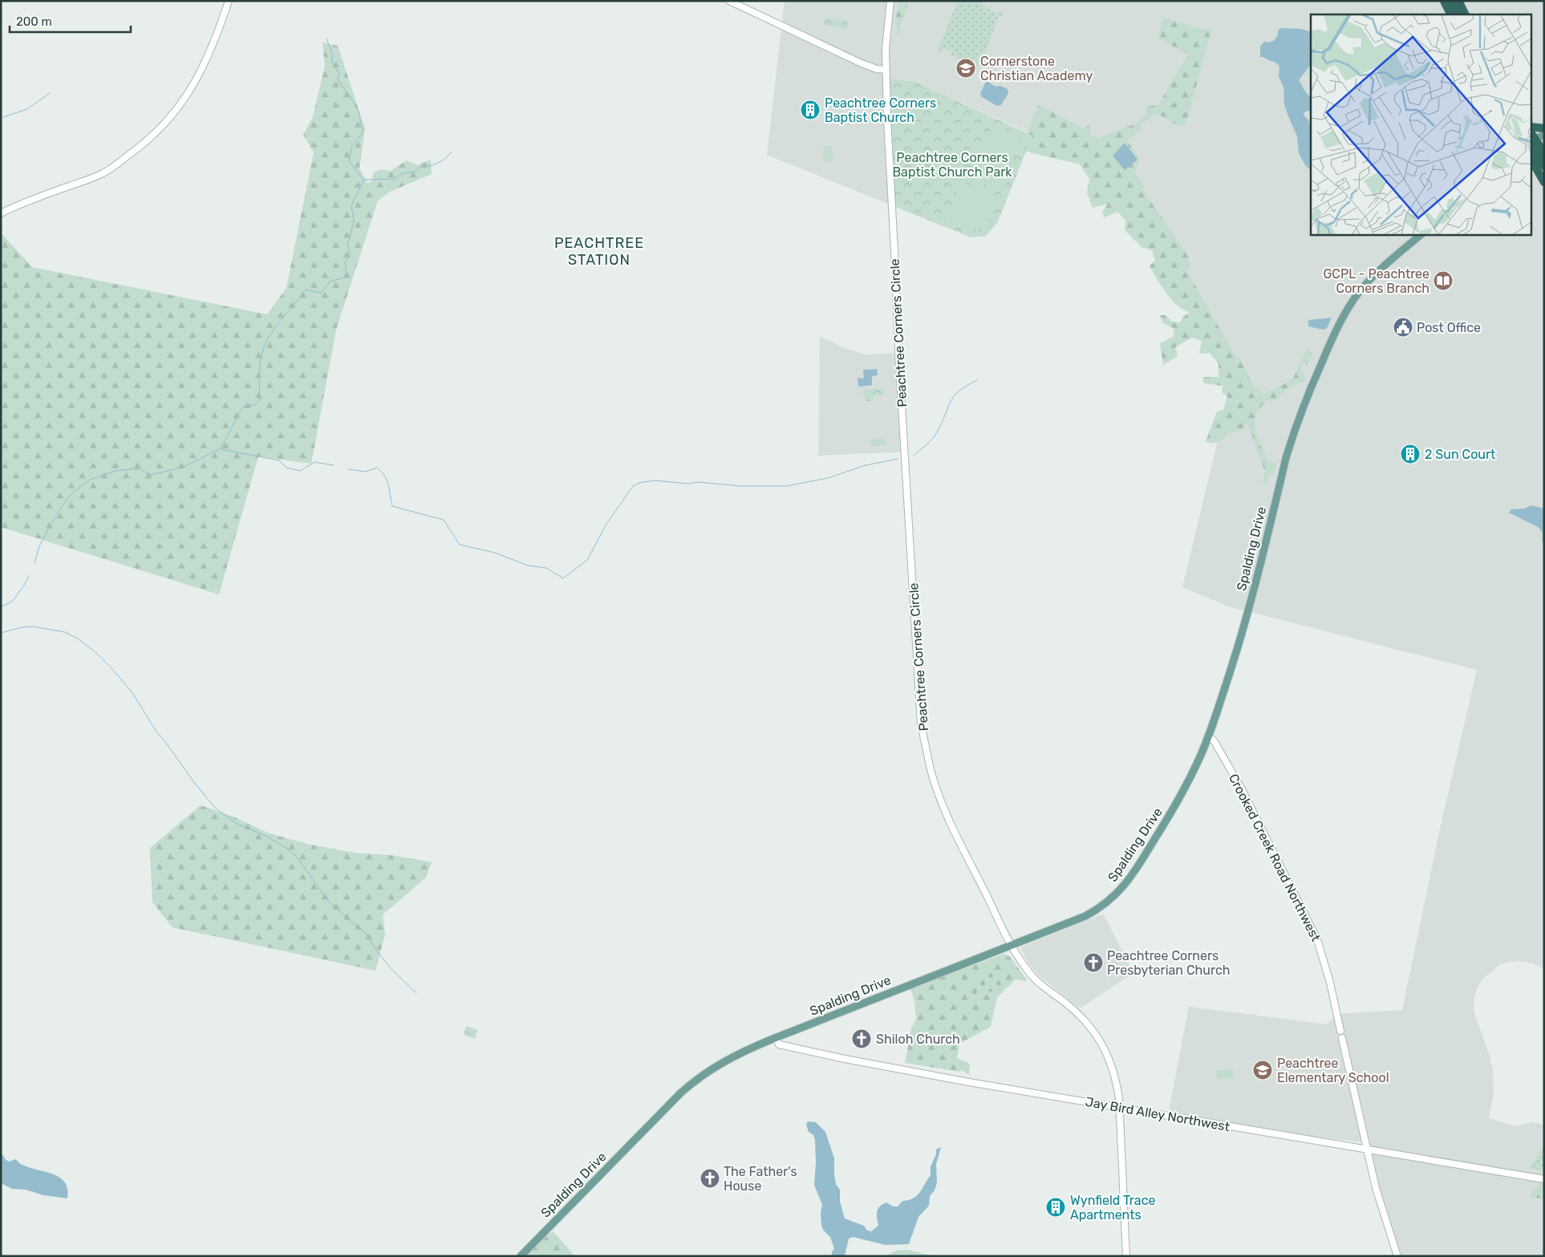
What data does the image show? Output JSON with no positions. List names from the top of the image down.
{
  "streets": {
    "main road": ["Spalding Drive"],
    "street": ["Peachtree Corners Circle", "Crooked Creek Road Northwest", "Jay Bird Alley Northwest"]
  },
  "crossings": [
    ["Peachtree Corners Circle", "Spalding Drive"],
    ["Peachtree Corners Circle", "Jay Bird Alley Northwest"],
    ["Spalding Drive", "Crooked Creek Road Northwest"],
    ["Spalding Drive", "Jay Bird Alley Northwest"]
  ],
  "districts": ["PEACHTREE STATION"],
  "parks": ["Peachtree Corners Baptist Church Park"],
  "places": {
    "school or university": ["Cornerstone Christian Academy", "Peachtree Elementary School"],
    "building": ["Peachtree Corners Baptist Church", "2 Sun Court", "Wynfield Trace Apartments"],
    "library": ["GCPL - Peachtree Corners Branch"],
    "public building": ["Post Office"],
    "church": ["Peachtree Corners Presbyterian Church", "Shiloh Church", "The Father's House"]
  },
  "scale_bar": "200 m"
}
